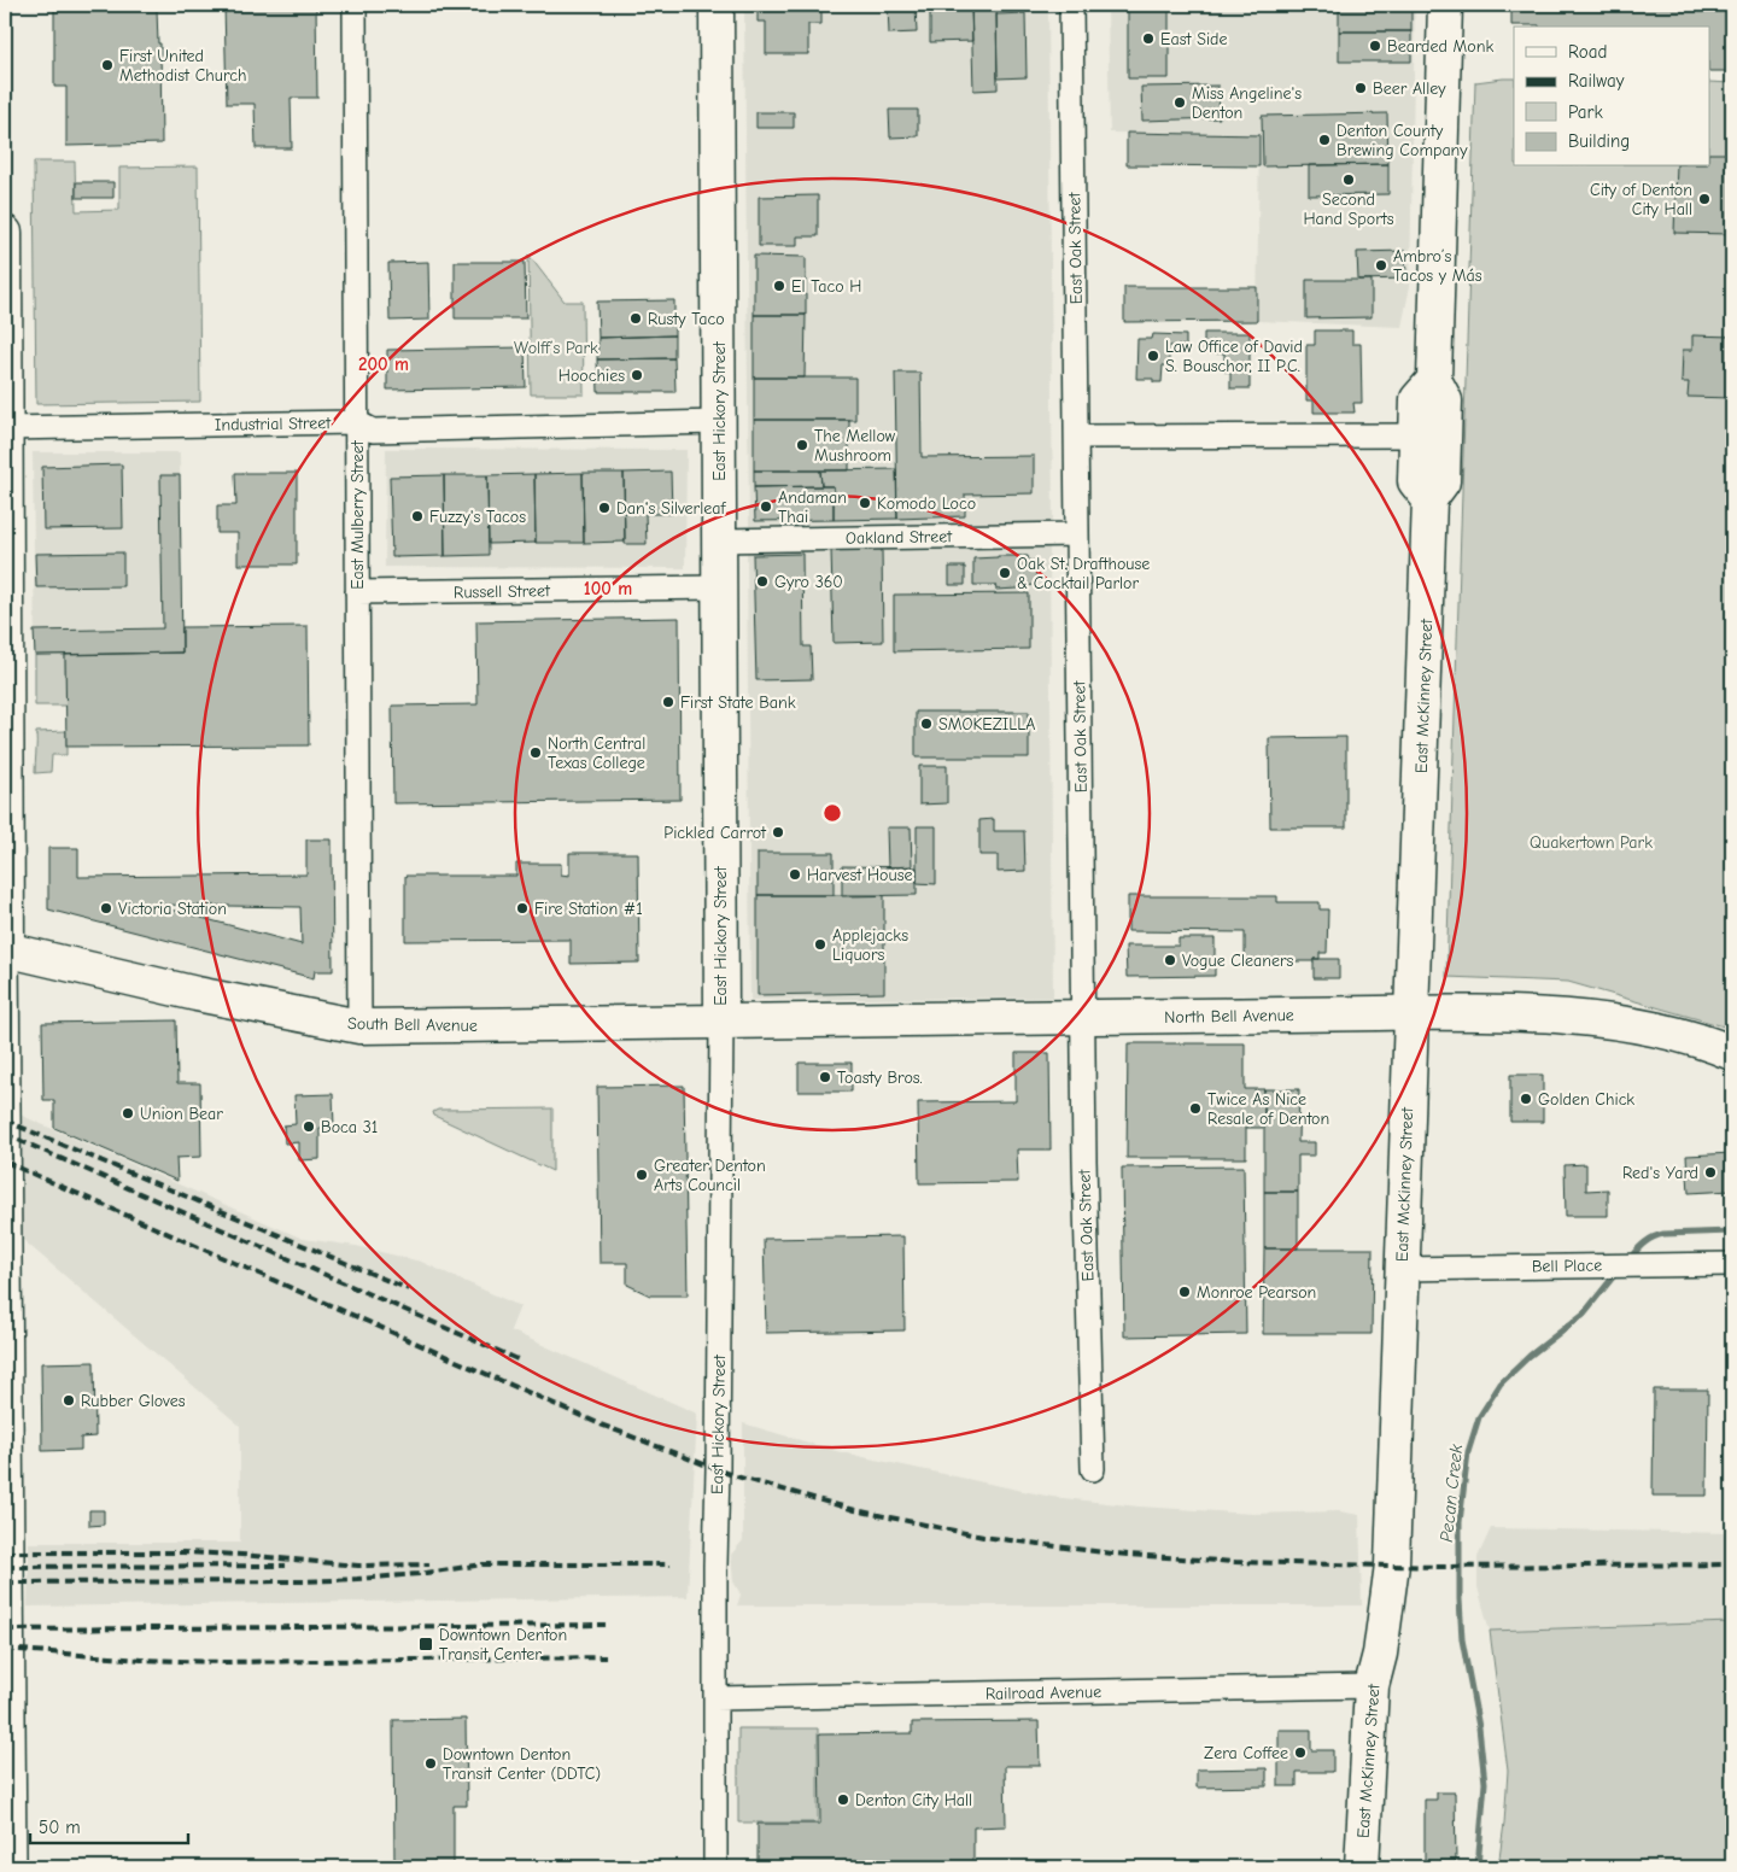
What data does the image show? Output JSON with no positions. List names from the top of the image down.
{
  "streets": {
    "main road": [
      "East Hickory Street",
      "East McKinney Street",
      "North Bell Avenue",
      "South Bell Avenue"
    ],
    "street": [
      "East Oak Street",
      "Industrial Street",
      "East Mulberry Street",
      "Oakland Street",
      "Russell Street",
      "Bell Place",
      "Railroad Avenue"
    ]
  },
  "crossings": [
    ["East Oak Street", "Oakland Street"],
    ["East Oak Street", "North Bell Avenue"],
    ["East Hickory Street", "Industrial Street"],
    ["East Hickory Street", "Oakland Street"],
    ["East Hickory Street", "Russell Street"],
    ["East Hickory Street", "North Bell Avenue"],
    ["East Hickory Street", "South Bell Avenue"],
    ["East Hickory Street", "Railroad Avenue"],
    ["Industrial Street", "East Mulberry Street"],
    ["East Mulberry Street", "Russell Street"],
    ["East Mulberry Street", "South Bell Avenue"],
    ["East McKinney Street", "North Bell Avenue"],
    ["East McKinney Street", "Bell Place"],
    ["East McKinney Street", "Railroad Avenue"],
    ["North Bell Avenue", "South Bell Avenue"]
  ],
  "water": ["Pecan Creek"],
  "parks": ["Wolff’s Park", "Quakertown Park"],
  "places": {
    "other": [
      "East Side",
      "Bearded Monk",
      "First United Methodist Church",
      "Beer Alley",
      "Miss Angeline's Denton",
      "Denton County Brewing Company",
      "Second Hand Sports",
      "City of Denton City Hall",
      "Ambro’s Tacos y Más",
      "El Taco H",
      "Rusty Taco",
      "Law Office of David S. Bouschor, II P.C.",
      "Hoochies",
      "The Mellow Mushroom",
      "Komodo Loco",
      "Andaman Thai",
      "Dan's Silverleaf",
      "Fuzzy's Tacos",
      "Oak St. Drafthouse & Cocktail Parlor",
      "Gyro 360",
      "First State Bank",
      "SMOKEZILLA",
      "North Central Texas College",
      "Pickled Carrot",
      "Harvest House",
      "Victoria Station",
      "Fire Station #1",
      "Applejacks Liquors",
      "Vogue Cleaners",
      "Toasty Bros.",
      "Golden Chick",
      "Twice As Nice Resale of Denton",
      "Union Bear",
      "Boca 31",
      "Red's Yard",
      "Greater Denton Arts Council",
      "Monroe Pearson",
      "Rubber Gloves",
      "Zera Coffee",
      "Downtown Denton Transit Center (DDTC)",
      "Denton City Hall"
    ],
    "transit": ["Downtown Denton Transit Center"]
  },
  "legend": [
    "Road",
    "Railway",
    "Park",
    "Building"
  ],
  "scale_bar": "50 m",
  "rings": ["200 m", "100 m"]
}
